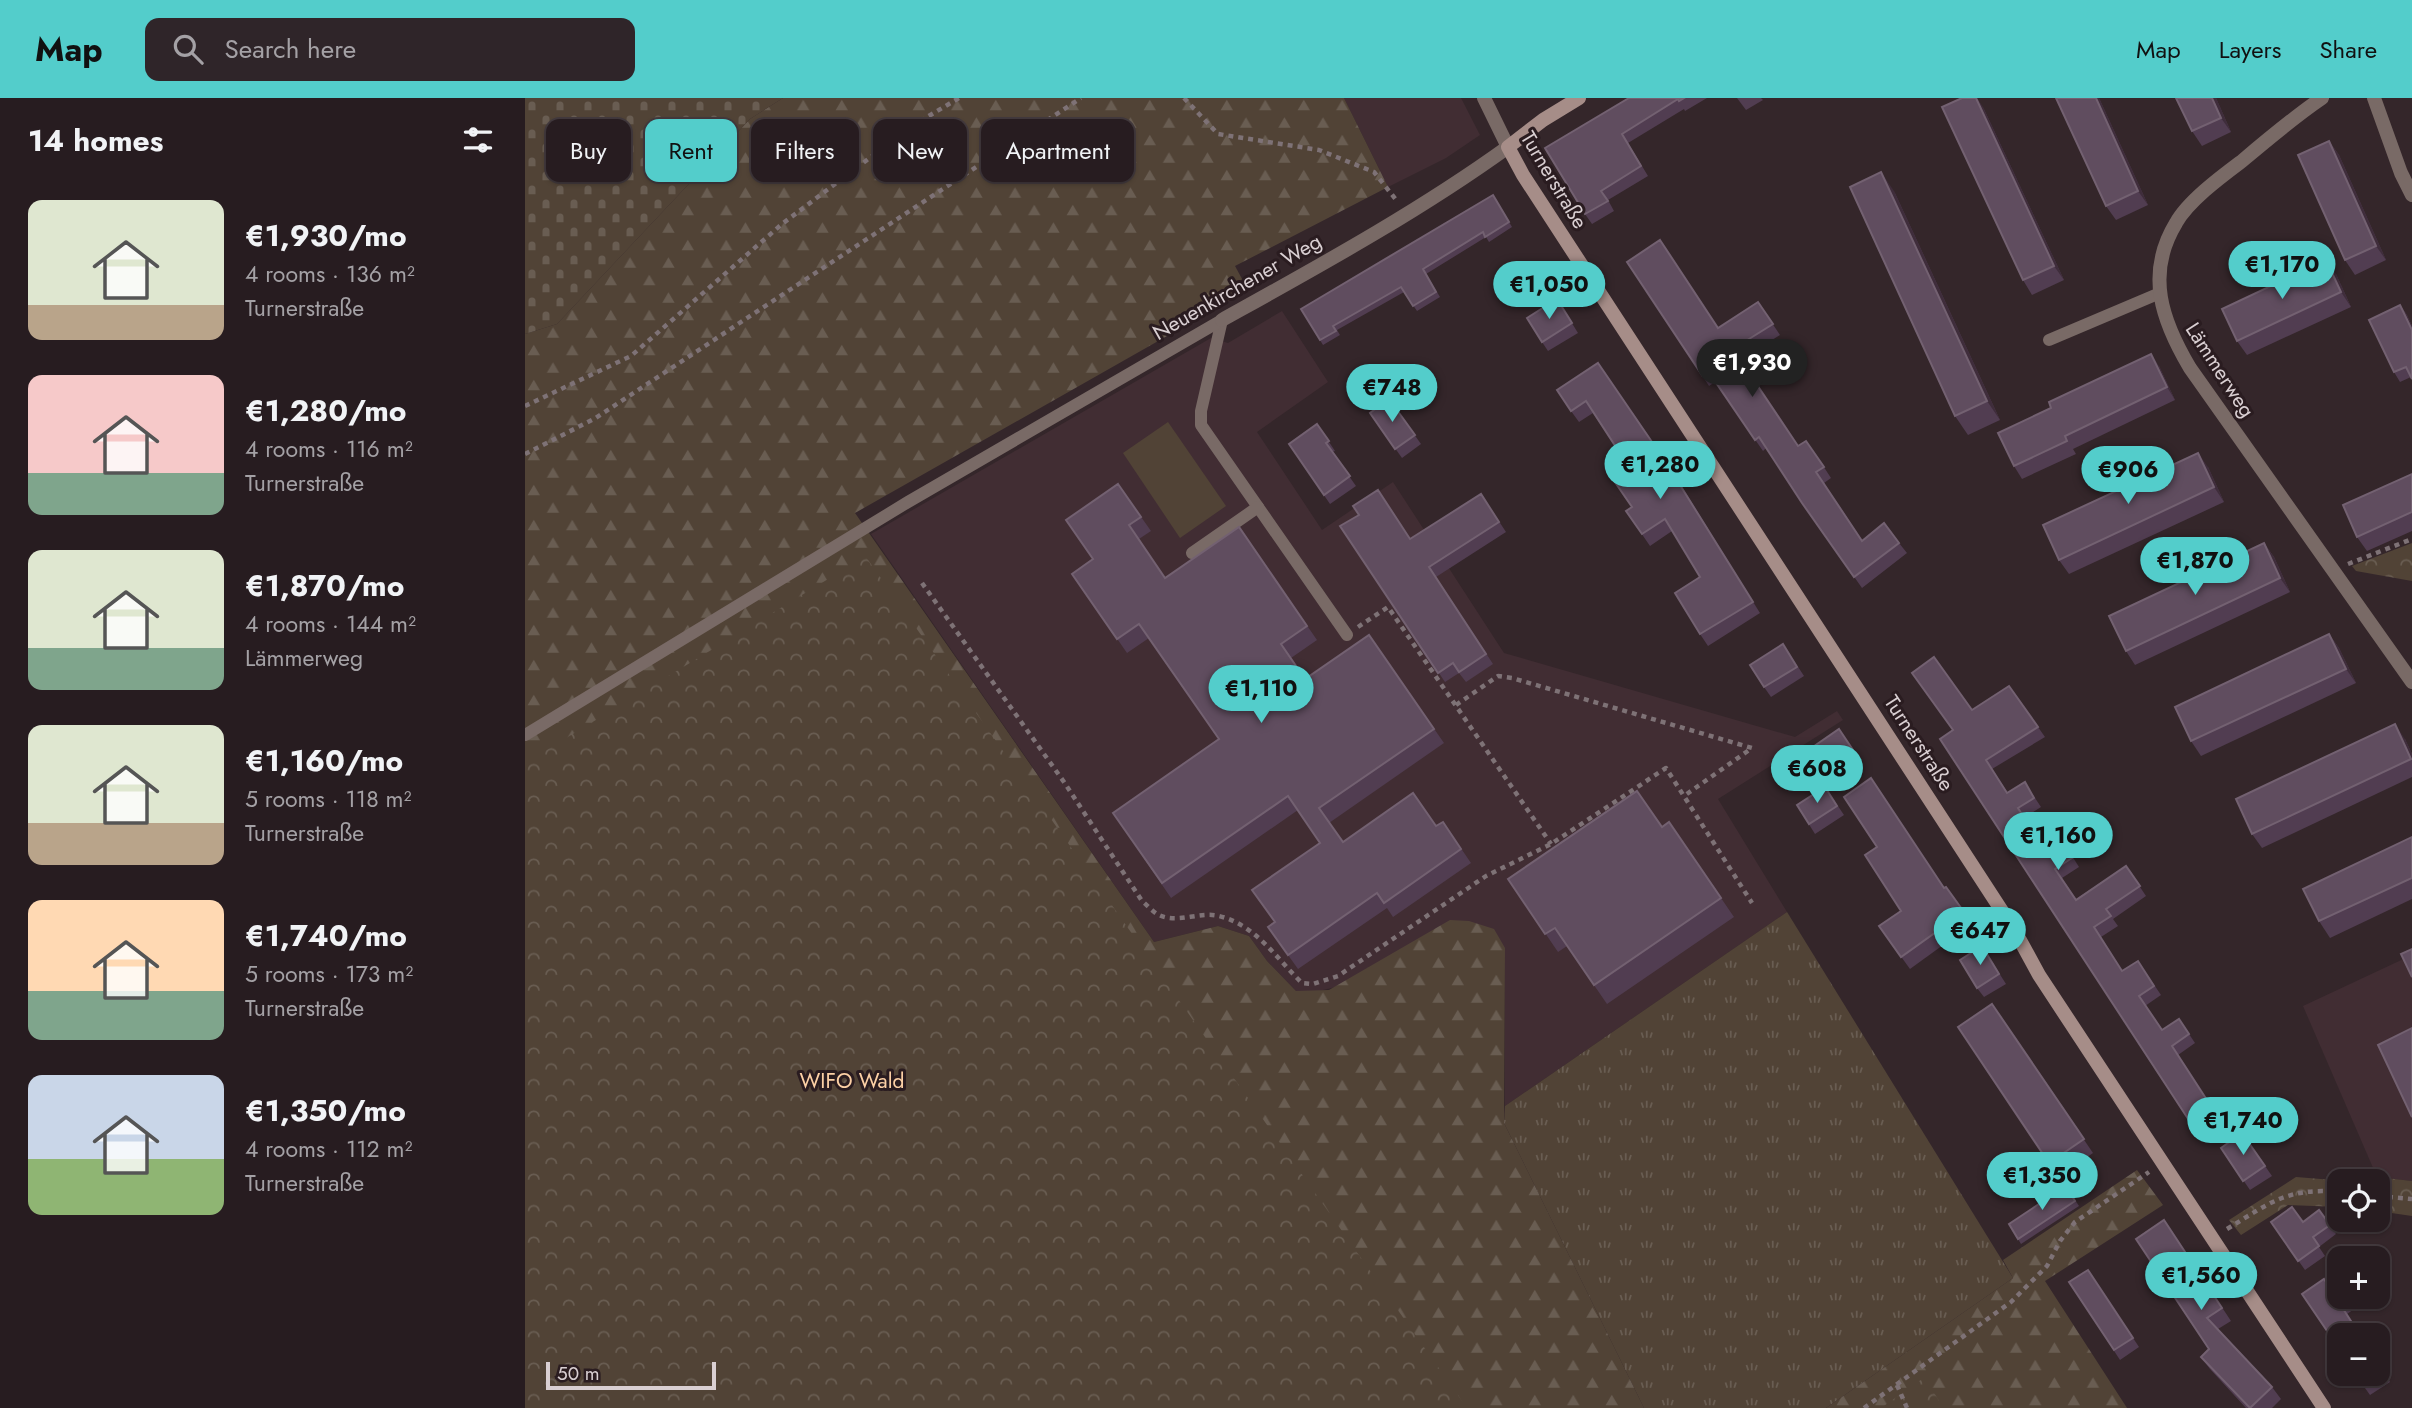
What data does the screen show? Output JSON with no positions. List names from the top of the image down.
{
  "streets": {
    "street": ["Turnerstraße", "Neuenkirchener Weg", "Lämmerweg"]
  },
  "crossings": [
    ["Turnerstraße", "Neuenkirchener Weg"]
  ],
  "parks": ["WIFO Wald"],
  "scale_bar": "50 m",
  "page": {
    "header": "Map",
    "search": "Search here",
    "nav": ["Map", "Layers", "Share"],
    "heading": "14 homes",
    "chip": [
      "Buy",
      "Rent",
      "Filters",
      "New",
      "Apartment"
    ],
    "list": [
      {
        "name": "€1,930/mo",
        "note": "4 rooms · 136 m² · Turnerstraße"
      },
      {
        "name": "€1,280/mo",
        "note": "4 rooms · 116 m² · Turnerstraße"
      },
      {
        "name": "€1,870/mo",
        "note": "4 rooms · 144 m² · Lämmerweg"
      },
      {
        "name": "€1,160/mo",
        "note": "5 rooms · 118 m² · Turnerstraße"
      },
      {
        "name": "€1,740/mo",
        "note": "5 rooms · 173 m² · Turnerstraße"
      },
      {
        "name": "€1,350/mo",
        "note": "4 rooms · 112 m² · Turnerstraße"
      }
    ],
    "price": [
      "€1,170",
      "€1,050",
      "€1,930",
      "€748",
      "€1,280",
      "€906",
      "€1,870",
      "€1,110",
      "€608",
      "€1,160",
      "€647",
      "€1,740",
      "€1,350",
      "€1,560"
    ],
    "map_buttons": ["+", "−"],
    "scale": "50 m"
  }
}
